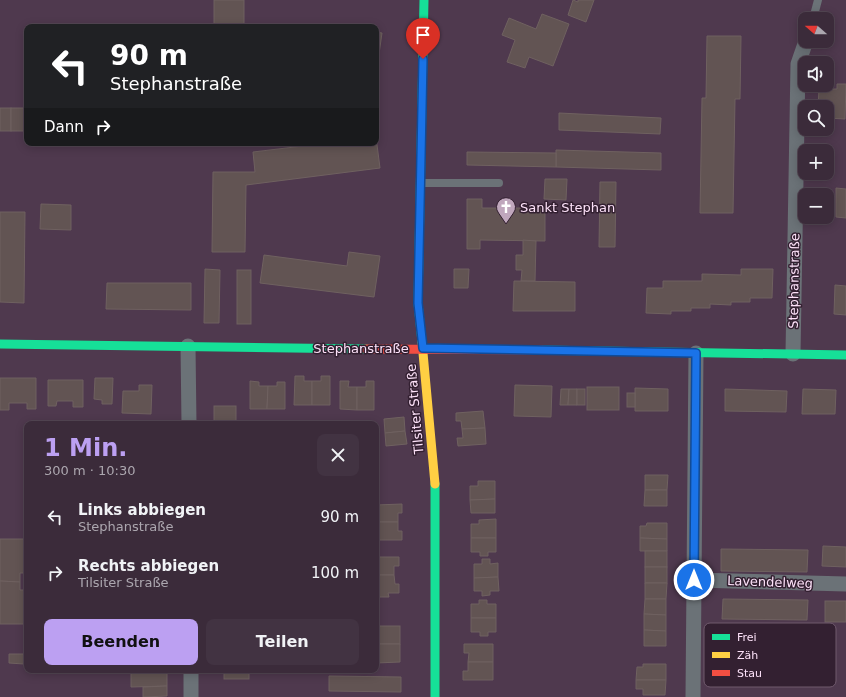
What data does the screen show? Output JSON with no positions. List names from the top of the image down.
{
  "streets": {
    "street": ["Stephanstraße", "Tilsiter Straße", "Lavendelweg"]
  },
  "crossings": [
    ["Stephanstraße", "Tilsiter Straße"]
  ],
  "places": {
    "church": ["Sankt Stephan"]
  },
  "legend": ["Frei", "Zäh", "Stau"],
  "north": "left",
  "page": {
    "map_buttons": ["+", "−"],
    "turn": ["90 m", "Stephanstraße"],
    "then": "Dann",
    "heading": ["1 Min.", "300 m · 10:30"],
    "list": [
      {
        "name": "Links abbiegen",
        "note": "Stephanstraße",
        "value": "90 m"
      },
      {
        "name": "Rechts abbiegen",
        "note": "Tilsiter Straße",
        "value": "100 m"
      }
    ],
    "buttons": ["Beenden", "Teilen"]
  }
}
